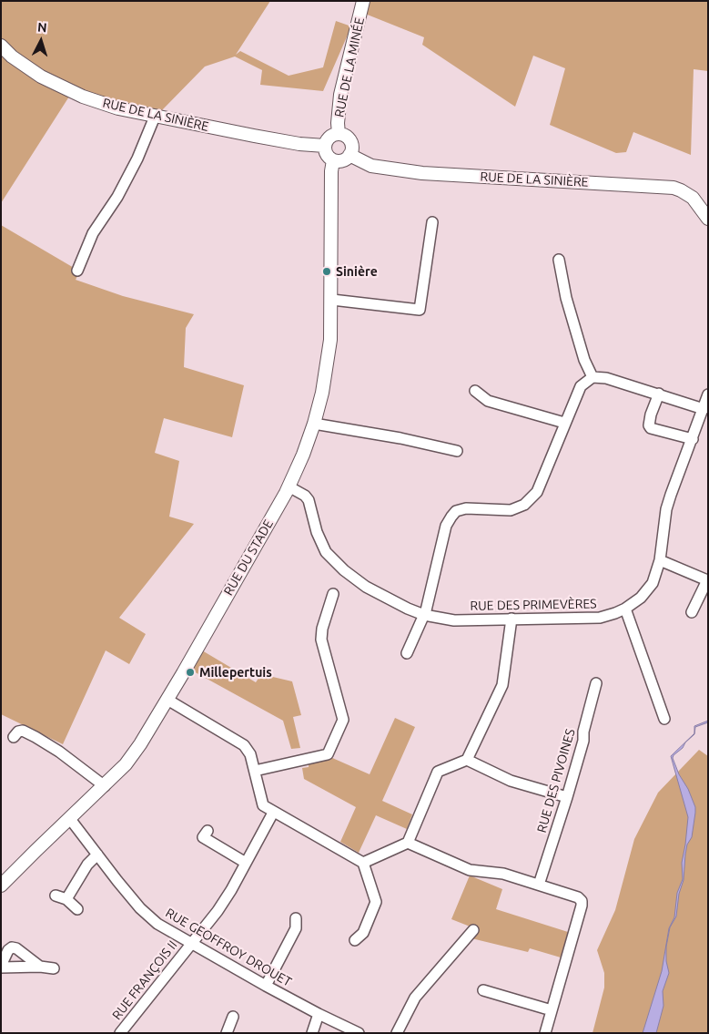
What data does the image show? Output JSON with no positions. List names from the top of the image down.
{
  "streets": {
    "street": [
      "RUE DE LA MINÉE",
      "RUE DE LA SINIÈRE",
      "RUE DU STADE",
      "RUE DES PRIMEVÈRES",
      "RUE DES PIVOINES",
      "RUE GEOFFROY DROUET",
      "RUE FRANÇOIS II"
    ]
  },
  "crossings": [
    ["RUE DE LA MINÉE", "RUE DE LA SINIÈRE"],
    ["RUE DE LA MINÉE", "RUE DU STADE"],
    ["RUE DE LA SINIÈRE", "RUE DU STADE"],
    ["RUE DU STADE", "RUE DES PRIMEVÈRES"],
    ["RUE DU STADE", "RUE GEOFFROY DROUET"],
    ["RUE GEOFFROY DROUET", "RUE FRANÇOIS II"]
  ],
  "places": ["Sinière", "Millepertuis"],
  "north": "top"
}
